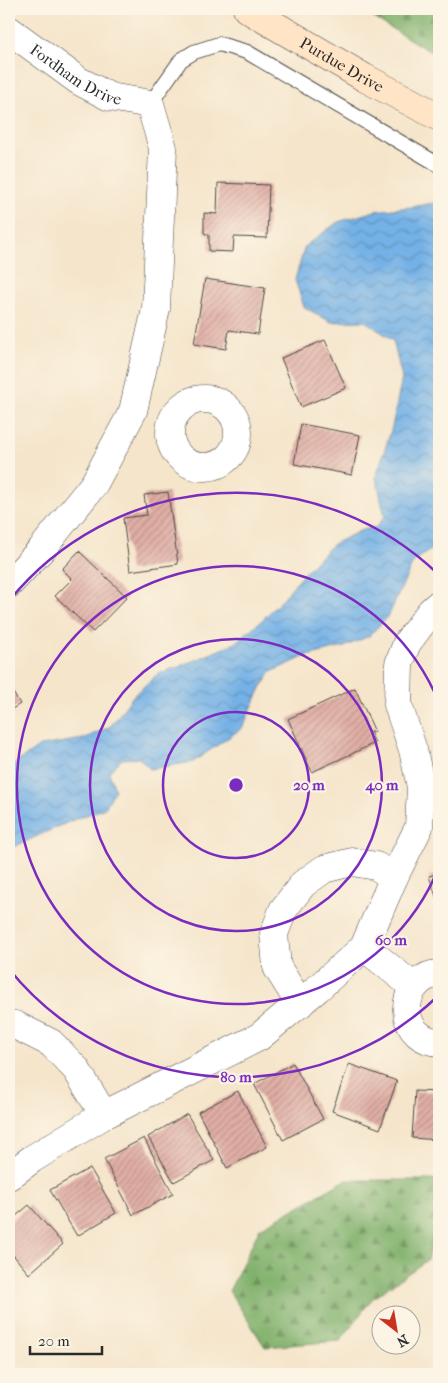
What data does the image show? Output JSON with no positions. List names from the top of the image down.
{
  "streets": {
    "street": ["Purdue Drive", "Fordham Drive"]
  },
  "scale_bar": "20 m",
  "north": "bottom right",
  "rings": [
    "20 m",
    "40 m",
    "60 m",
    "80 m"
  ]
}
